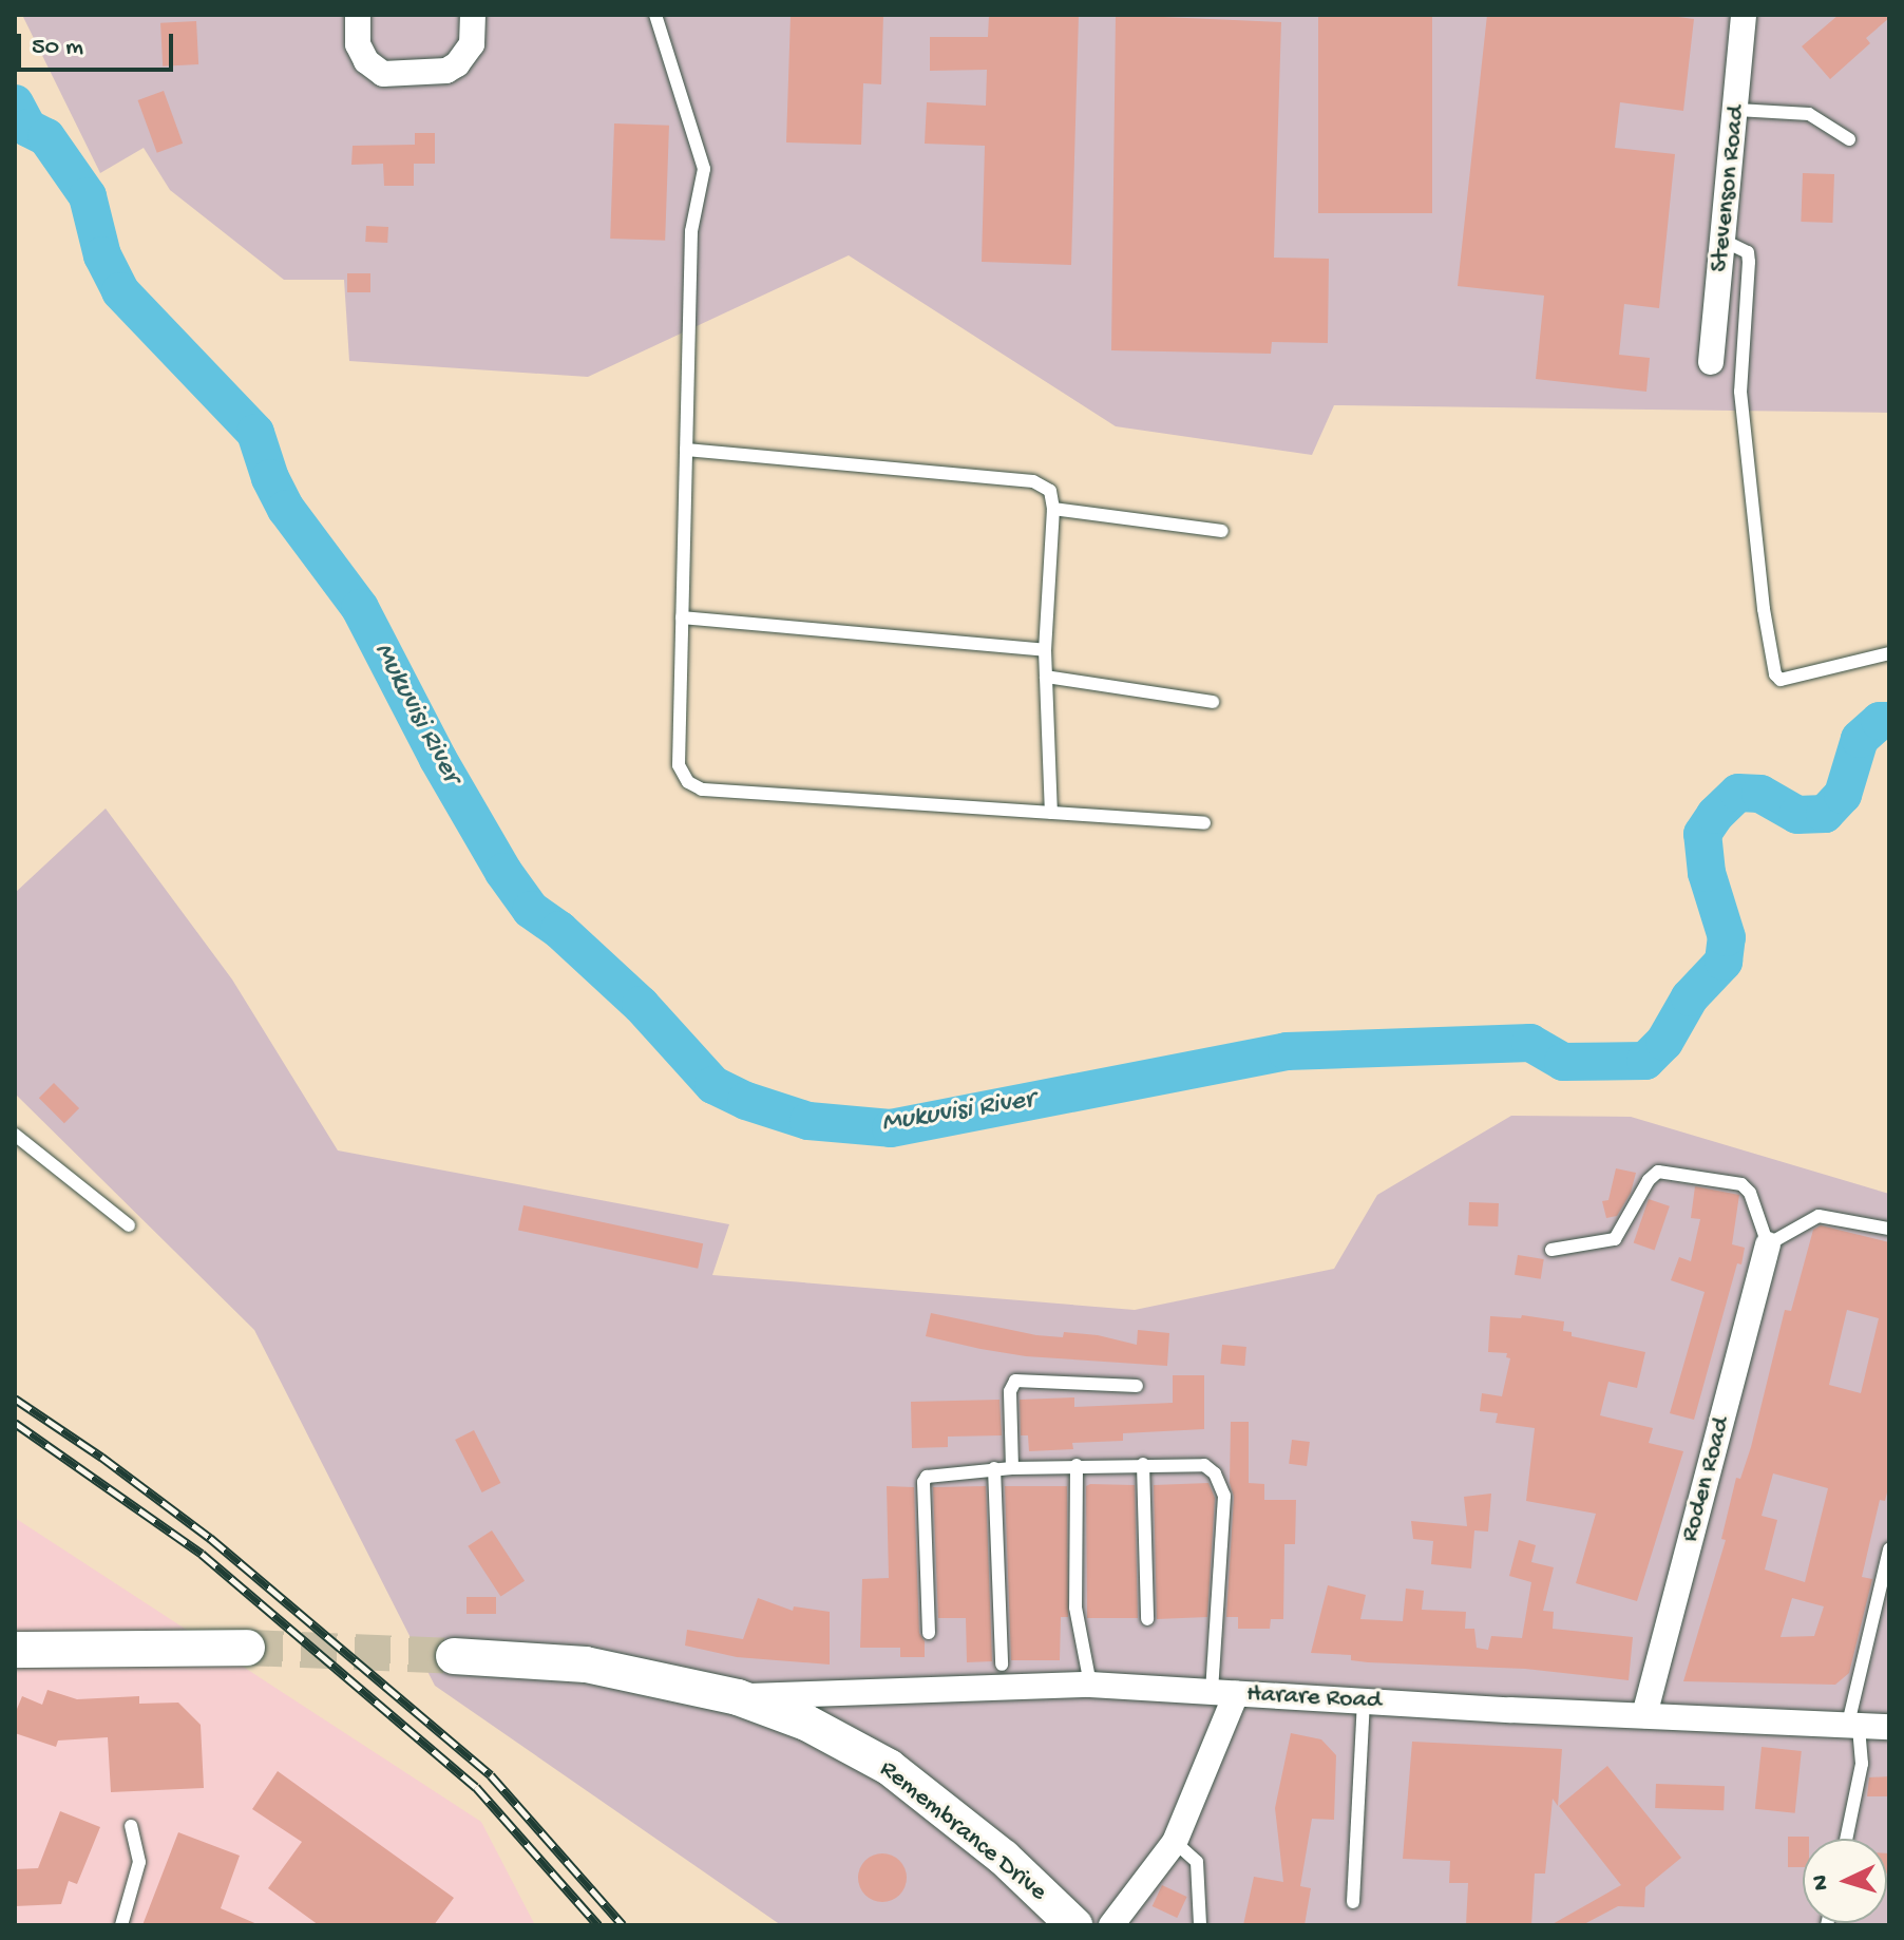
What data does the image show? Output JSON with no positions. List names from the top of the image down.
{
  "streets": {
    "street": [
      "Stevenson Road",
      "Roden Road",
      "Harare Road",
      "Remembrance Drive"
    ]
  },
  "crossings": [
    ["Roden Road", "Harare Road"],
    ["Harare Road", "Remembrance Drive"]
  ],
  "water": ["Mukuvisi River"],
  "scale_bar": "50 m",
  "north": "left"
}
